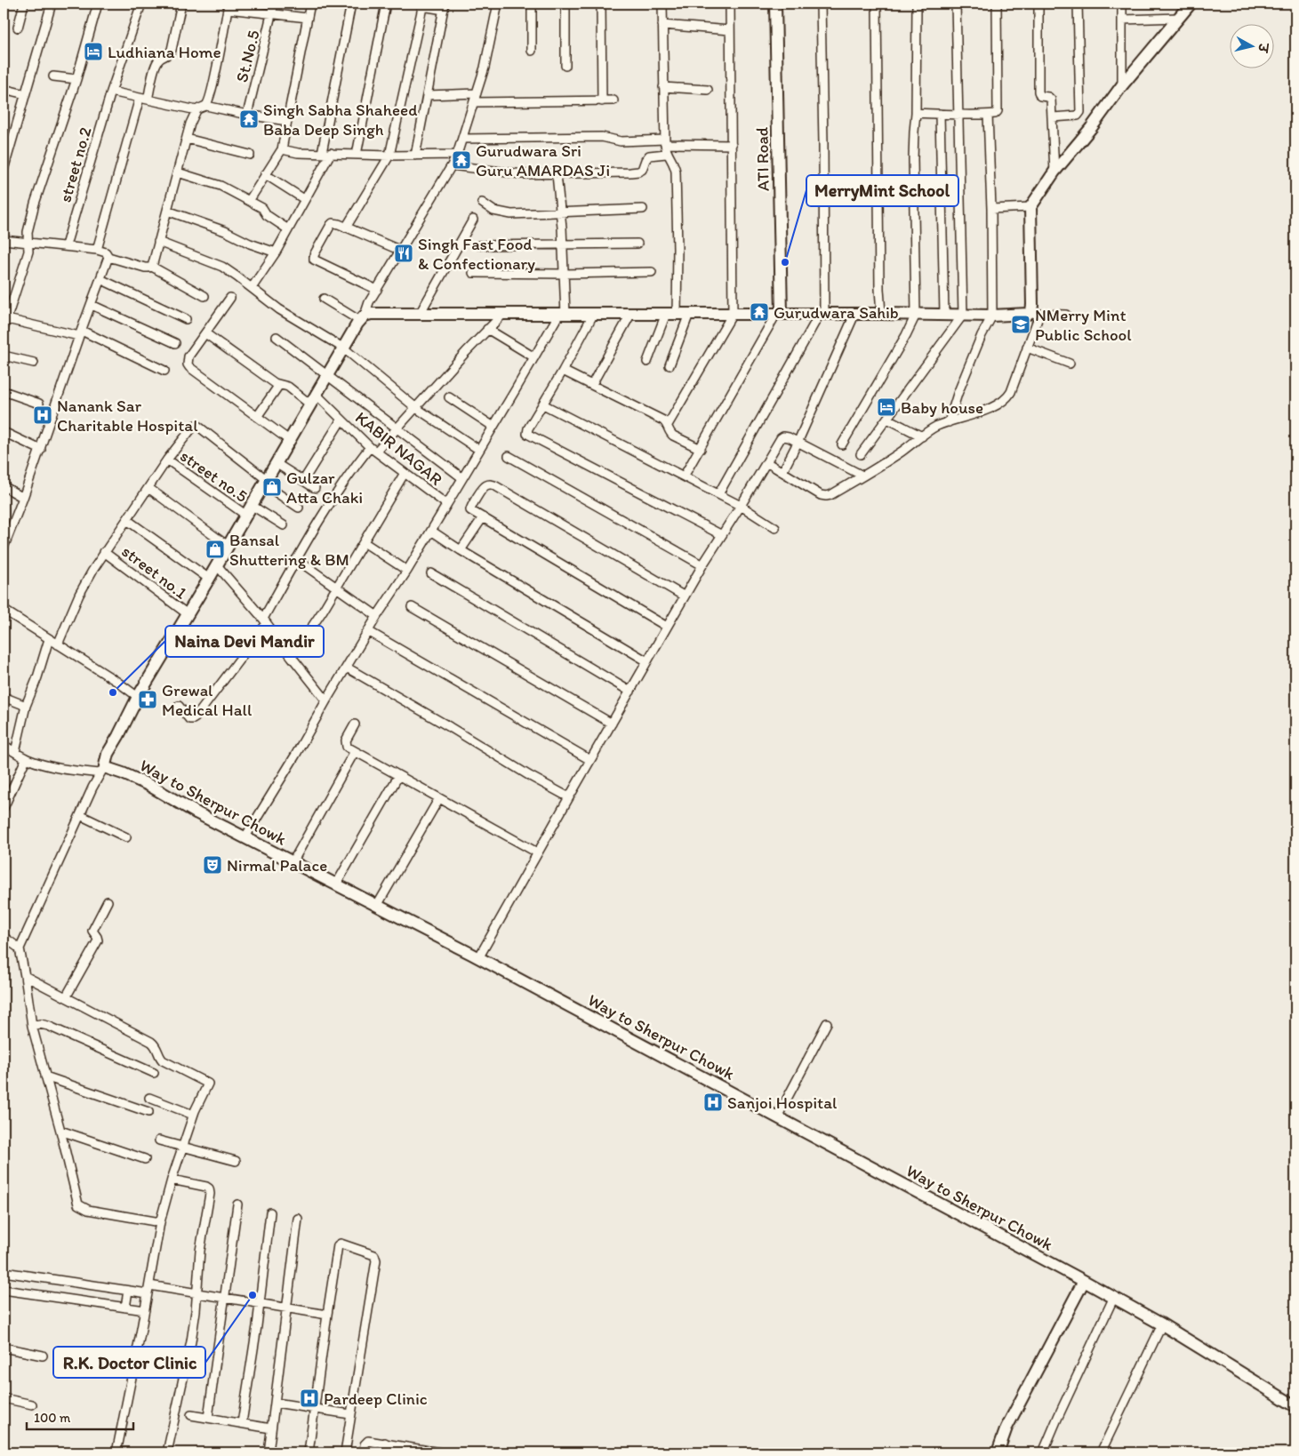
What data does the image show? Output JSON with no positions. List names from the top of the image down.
{
  "streets": {
    "street": [
      "St.No.5",
      "ATI Road",
      "street no.2",
      "KABIR NAGAR",
      "street no.5",
      "street no.1",
      "Way to Sherpur Chowk"
    ]
  },
  "places": {
    "hotel": ["Ludhiana Home", "Baby house"],
    "temple": ["Singh Sabha Shaheed Baba Deep Singh", "Gurudwara Sri Guru AMARDAS Ji", "Gurudwara Sahib"],
    "restaurant": ["Singh Fast Food & Confectionary"],
    "other": ["MerryMint School", "Naina Devi Mandir", "R.K. Doctor Clinic"],
    "school or university": ["NMerry Mint Public School"],
    "hospital": ["Nanank Sar Charitable Hospital", "Sanjoi Hospital", "Pardeep Clinic"],
    "shop": ["Gulzar Atta Chaki", "Bansal Shuttering & BM"],
    "pharmacy": ["Grewal Medical Hall"],
    "theatre": ["Nirmal Palace"]
  },
  "scale_bar": "100 m",
  "north": "right"
}
